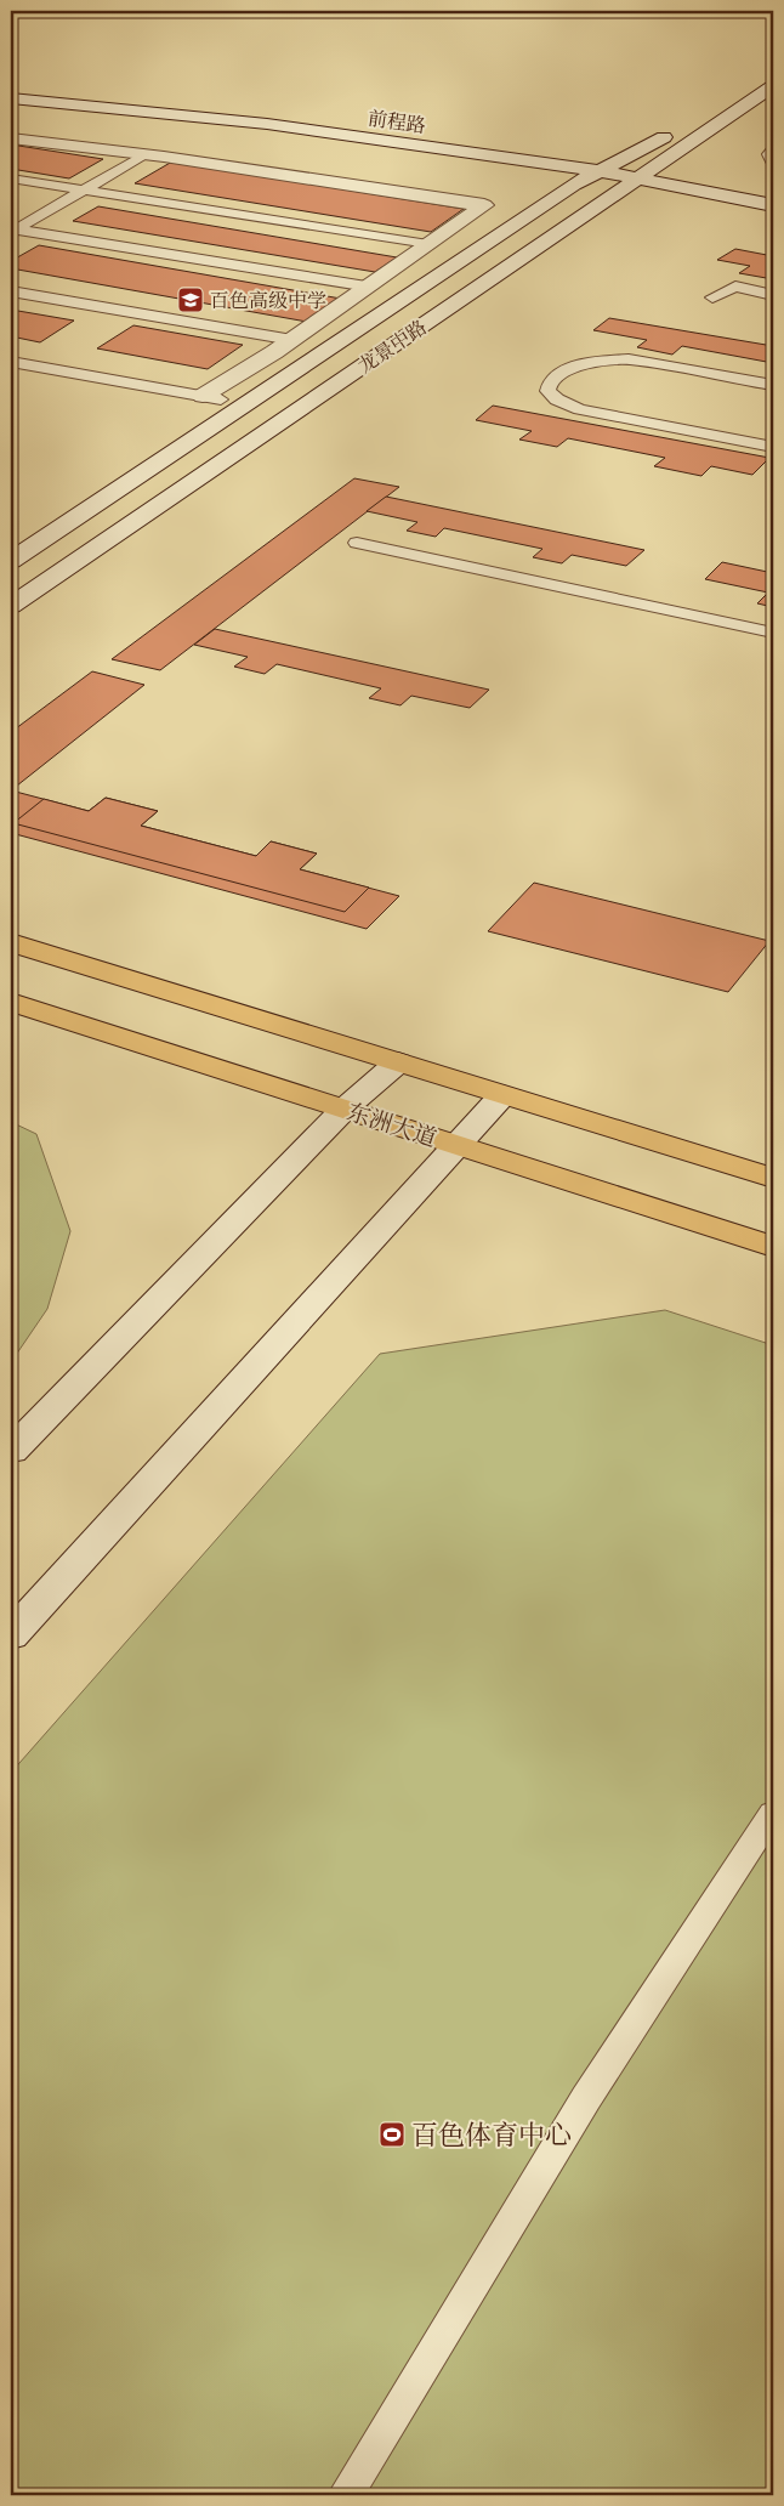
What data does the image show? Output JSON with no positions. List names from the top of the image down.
{
  "streets": {
    "main road": ["东洲大道"],
    "street": ["前程路", "龙景中路"]
  },
  "crossings": [
    ["前程路", "龙景中路"]
  ],
  "places": {
    "school or university": ["百色高级中学"],
    "sports": ["百色体育中心"]
  }
}
